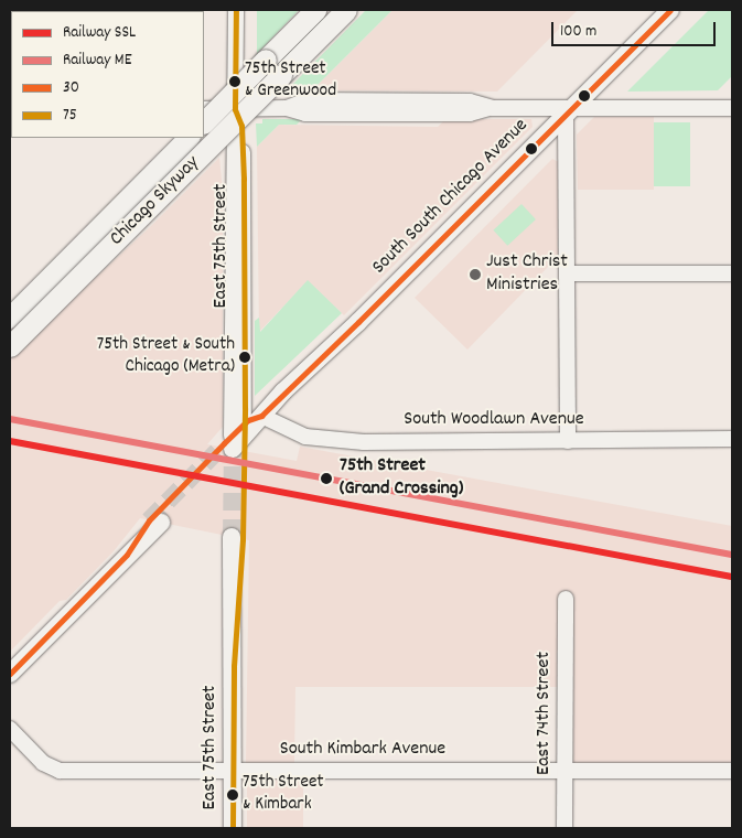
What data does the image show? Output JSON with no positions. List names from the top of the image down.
{
  "streets": {
    "highway": ["Chicago Skyway"],
    "main road": ["South South Chicago Avenue", "East 75th Street"],
    "street": ["South Woodlawn Avenue", "East 74th Street", "South Kimbark Avenue"]
  },
  "crossings": [
    ["South South Chicago Avenue", "East 75th Street"],
    ["South South Chicago Avenue", "South Woodlawn Avenue"],
    ["East 75th Street", "South Kimbark Avenue"],
    ["East 74th Street", "South Kimbark Avenue"]
  ],
  "places": [
    "75th Street & Greenwood",
    "Just Christ Ministries",
    "75th Street & South Chicago (Metra)",
    "75th Street (Grand Crossing)",
    "75th Street & Kimbark"
  ],
  "lines": [
    "transit line 30",
    "transit line 75",
    "rail line ME",
    "rail line SSL"
  ],
  "legend": [
    "Railway SSL",
    "Railway ME",
    "30",
    "75"
  ],
  "scale_bar": "100 m"
}
